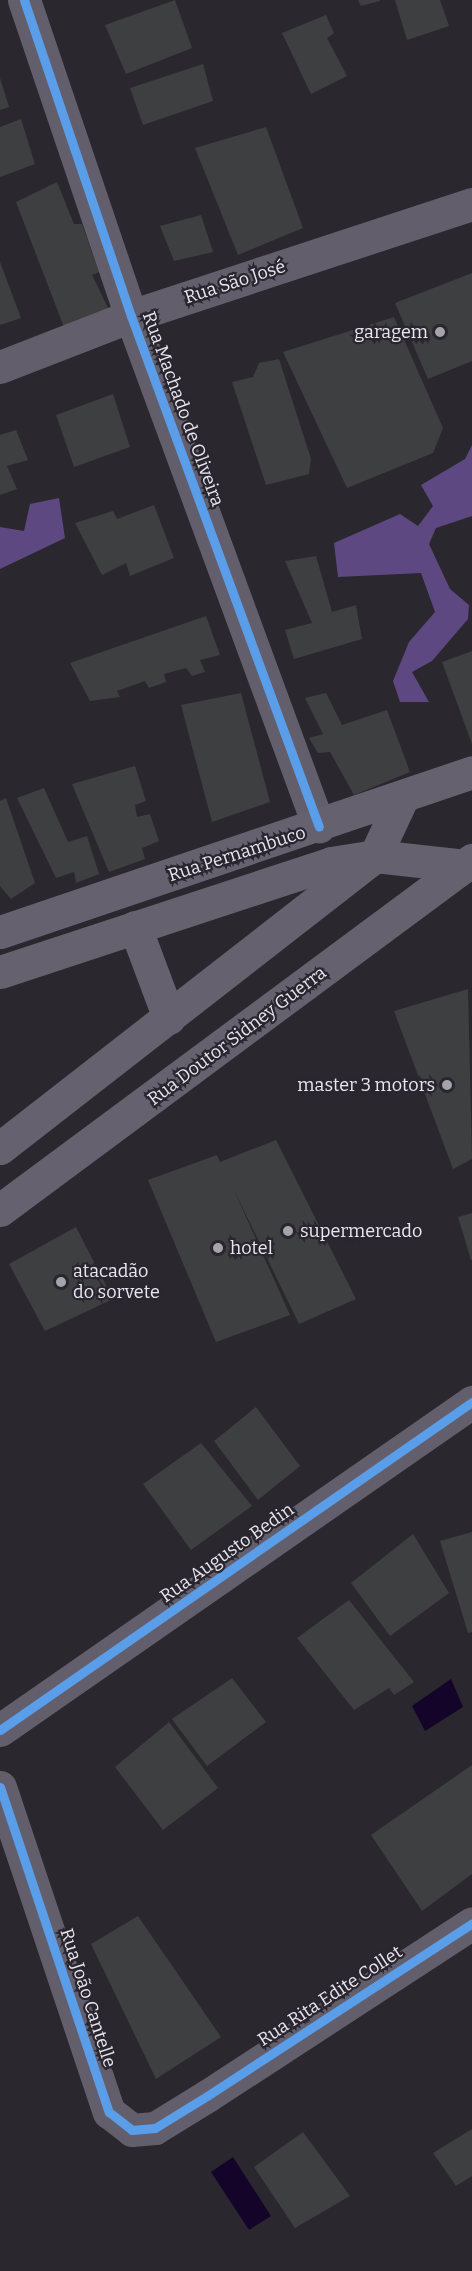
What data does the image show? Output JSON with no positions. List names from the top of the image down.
{
  "streets": {
    "main road": ["Rua Pernambuco", "Rua Doutor Sidney Guerra"],
    "street": [
      "Rua São José",
      "Rua Machado de Oliveira",
      "Rua Augusto Bedin",
      "Rua Rita Edite Collet",
      "Rua João Cantelle"
    ]
  },
  "crossings": [
    ["Rua São José", "Rua Machado de Oliveira"],
    ["Rua Machado de Oliveira", "Rua Pernambuco"],
    ["Rua Pernambuco", "Rua Doutor Sidney Guerra"],
    ["Rua Rita Edite Collet", "Rua João Cantelle"]
  ],
  "places": [
    "garagem",
    "master 3 motors",
    "supermercado",
    "hotel",
    "atacadão do sorvete"
  ]
}
